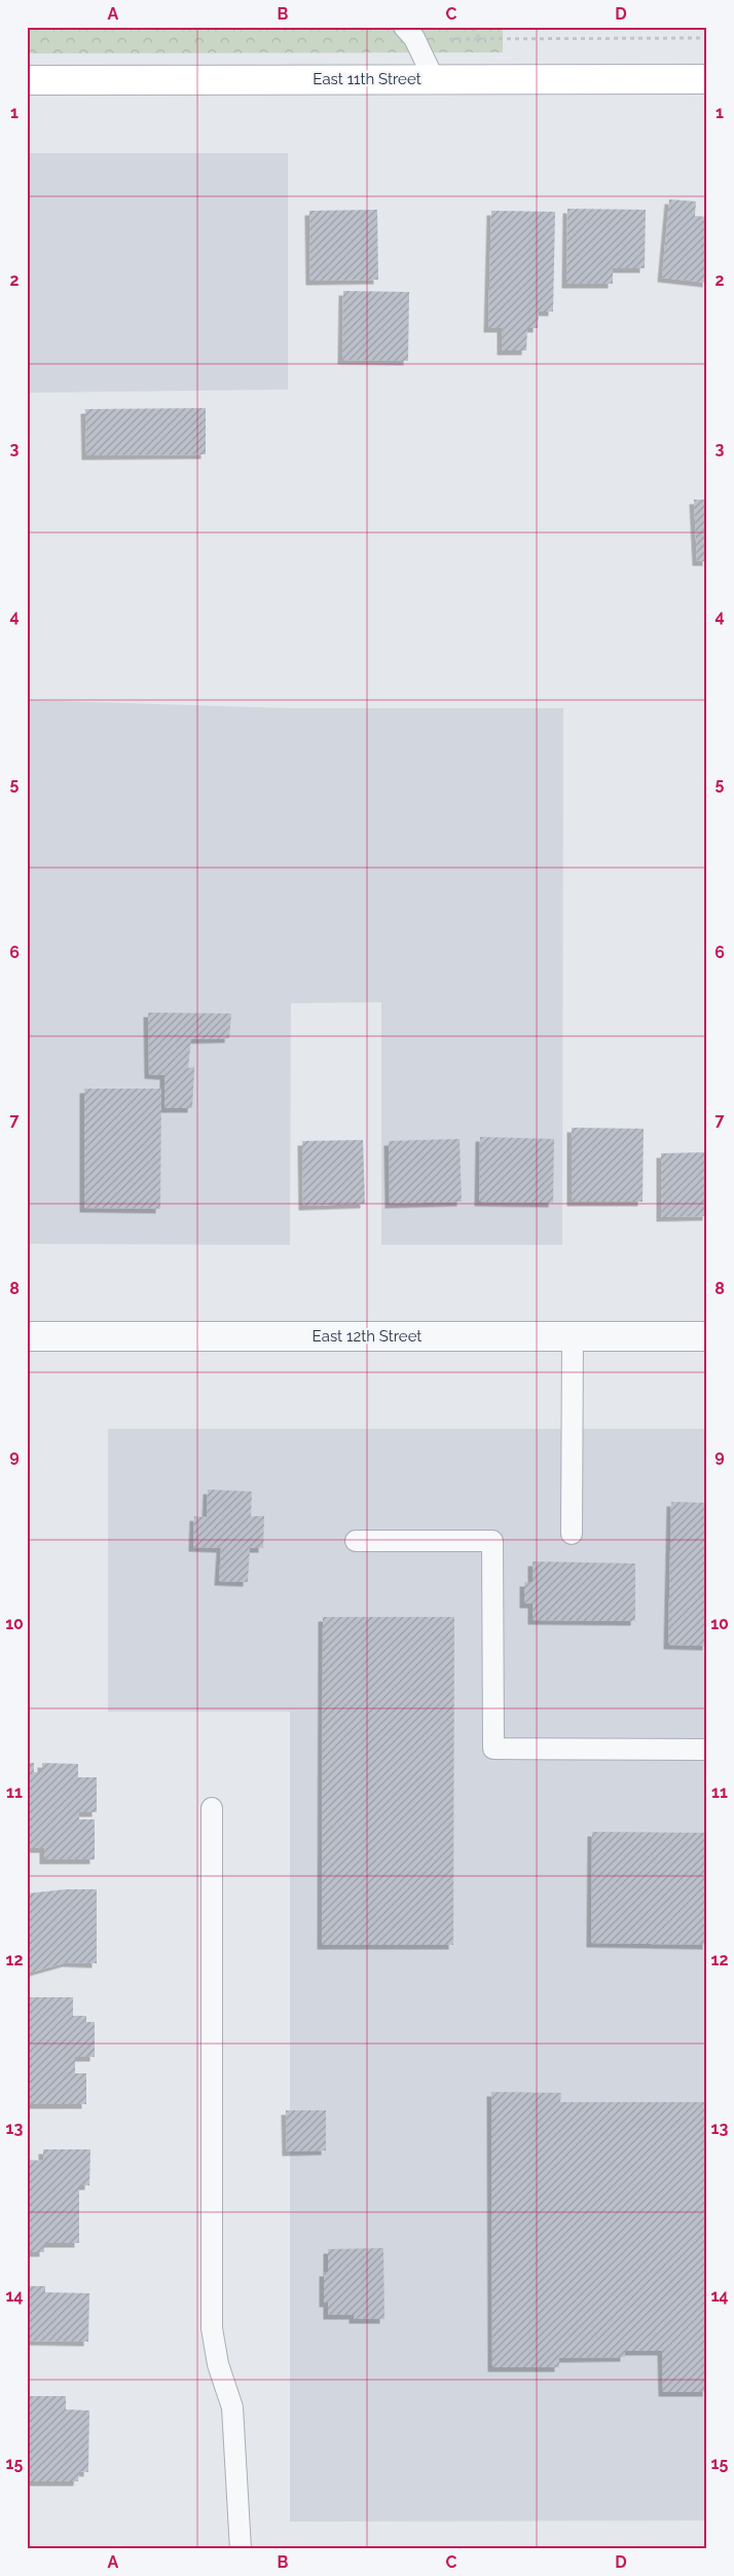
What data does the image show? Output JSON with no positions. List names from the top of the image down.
{
  "streets": {
    "main road": ["East 11th Street"],
    "street": ["East 12th Street"]
  },
  "grid": {
    "columns": [
      "A",
      "B",
      "C",
      "D"
    ],
    "rows": [
      "1",
      "2",
      "3",
      "4",
      "5",
      "6",
      "7",
      "8",
      "9",
      "10",
      "11",
      "12",
      "13",
      "14",
      "15"
    ]
  }
}
